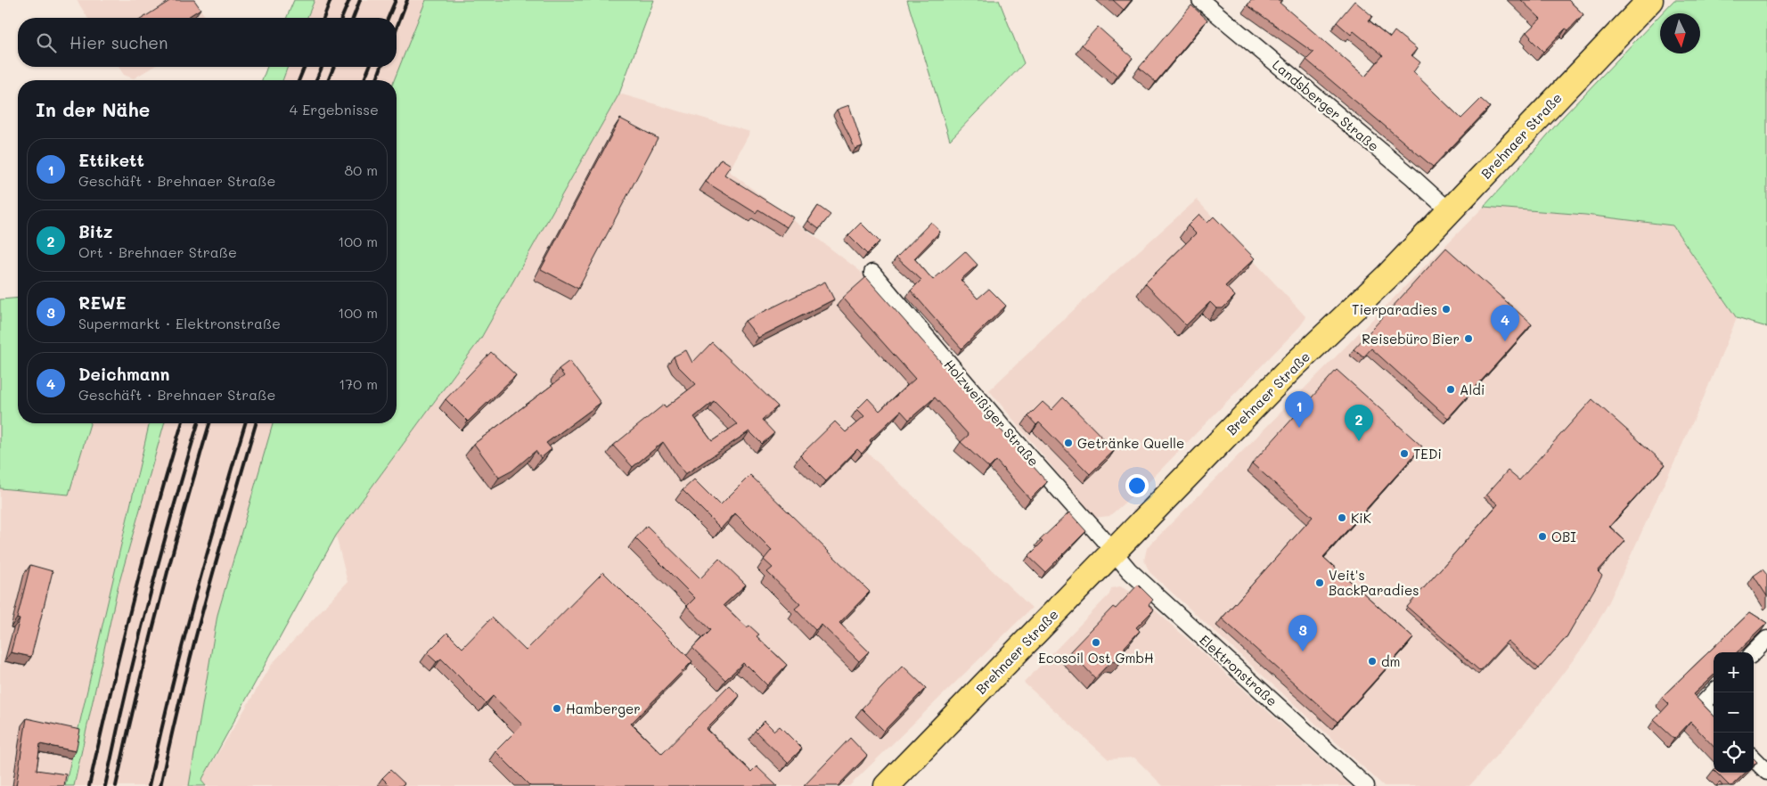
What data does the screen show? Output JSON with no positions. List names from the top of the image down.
{
  "streets": {
    "main road": ["Brehnaer Straße"],
    "street": ["Landsberger Straße", "Holzweißiger Straße", "Elektronstraße"]
  },
  "crossings": [
    ["Landsberger Straße", "Brehnaer Straße"],
    ["Brehnaer Straße", "Holzweißiger Straße"],
    ["Brehnaer Straße", "Elektronstraße"],
    ["Holzweißiger Straße", "Elektronstraße"]
  ],
  "places": [
    "Tierparadies",
    "Reisebüro Bier",
    "Aldi",
    "Getränke Quelle",
    "TEDi",
    "KiK",
    "OBI",
    "Veit's BackParadies",
    "Ecosoil Ost GmbH",
    "dm",
    "Hamberger"
  ],
  "north": "bottom",
  "page": {
    "search": "Hier suchen",
    "heading": ["In der Nähe", "4 Ergebnisse"],
    "list": [
      {
        "mark": "1",
        "name": "Ettikett",
        "note": "Geschäft · Brehnaer Straße",
        "value": "80 m"
      },
      {
        "mark": "2",
        "name": "Bitz",
        "note": "Ort · Brehnaer Straße",
        "value": "100 m"
      },
      {
        "mark": "3",
        "name": "REWE",
        "note": "Supermarkt · Elektronstraße",
        "value": "100 m"
      },
      {
        "mark": "4",
        "name": "Deichmann",
        "note": "Geschäft · Brehnaer Straße",
        "value": "170 m"
      }
    ],
    "pins": [
      "4",
      "1",
      "2",
      "3"
    ],
    "map_buttons": ["+", "−"]
  }
}
